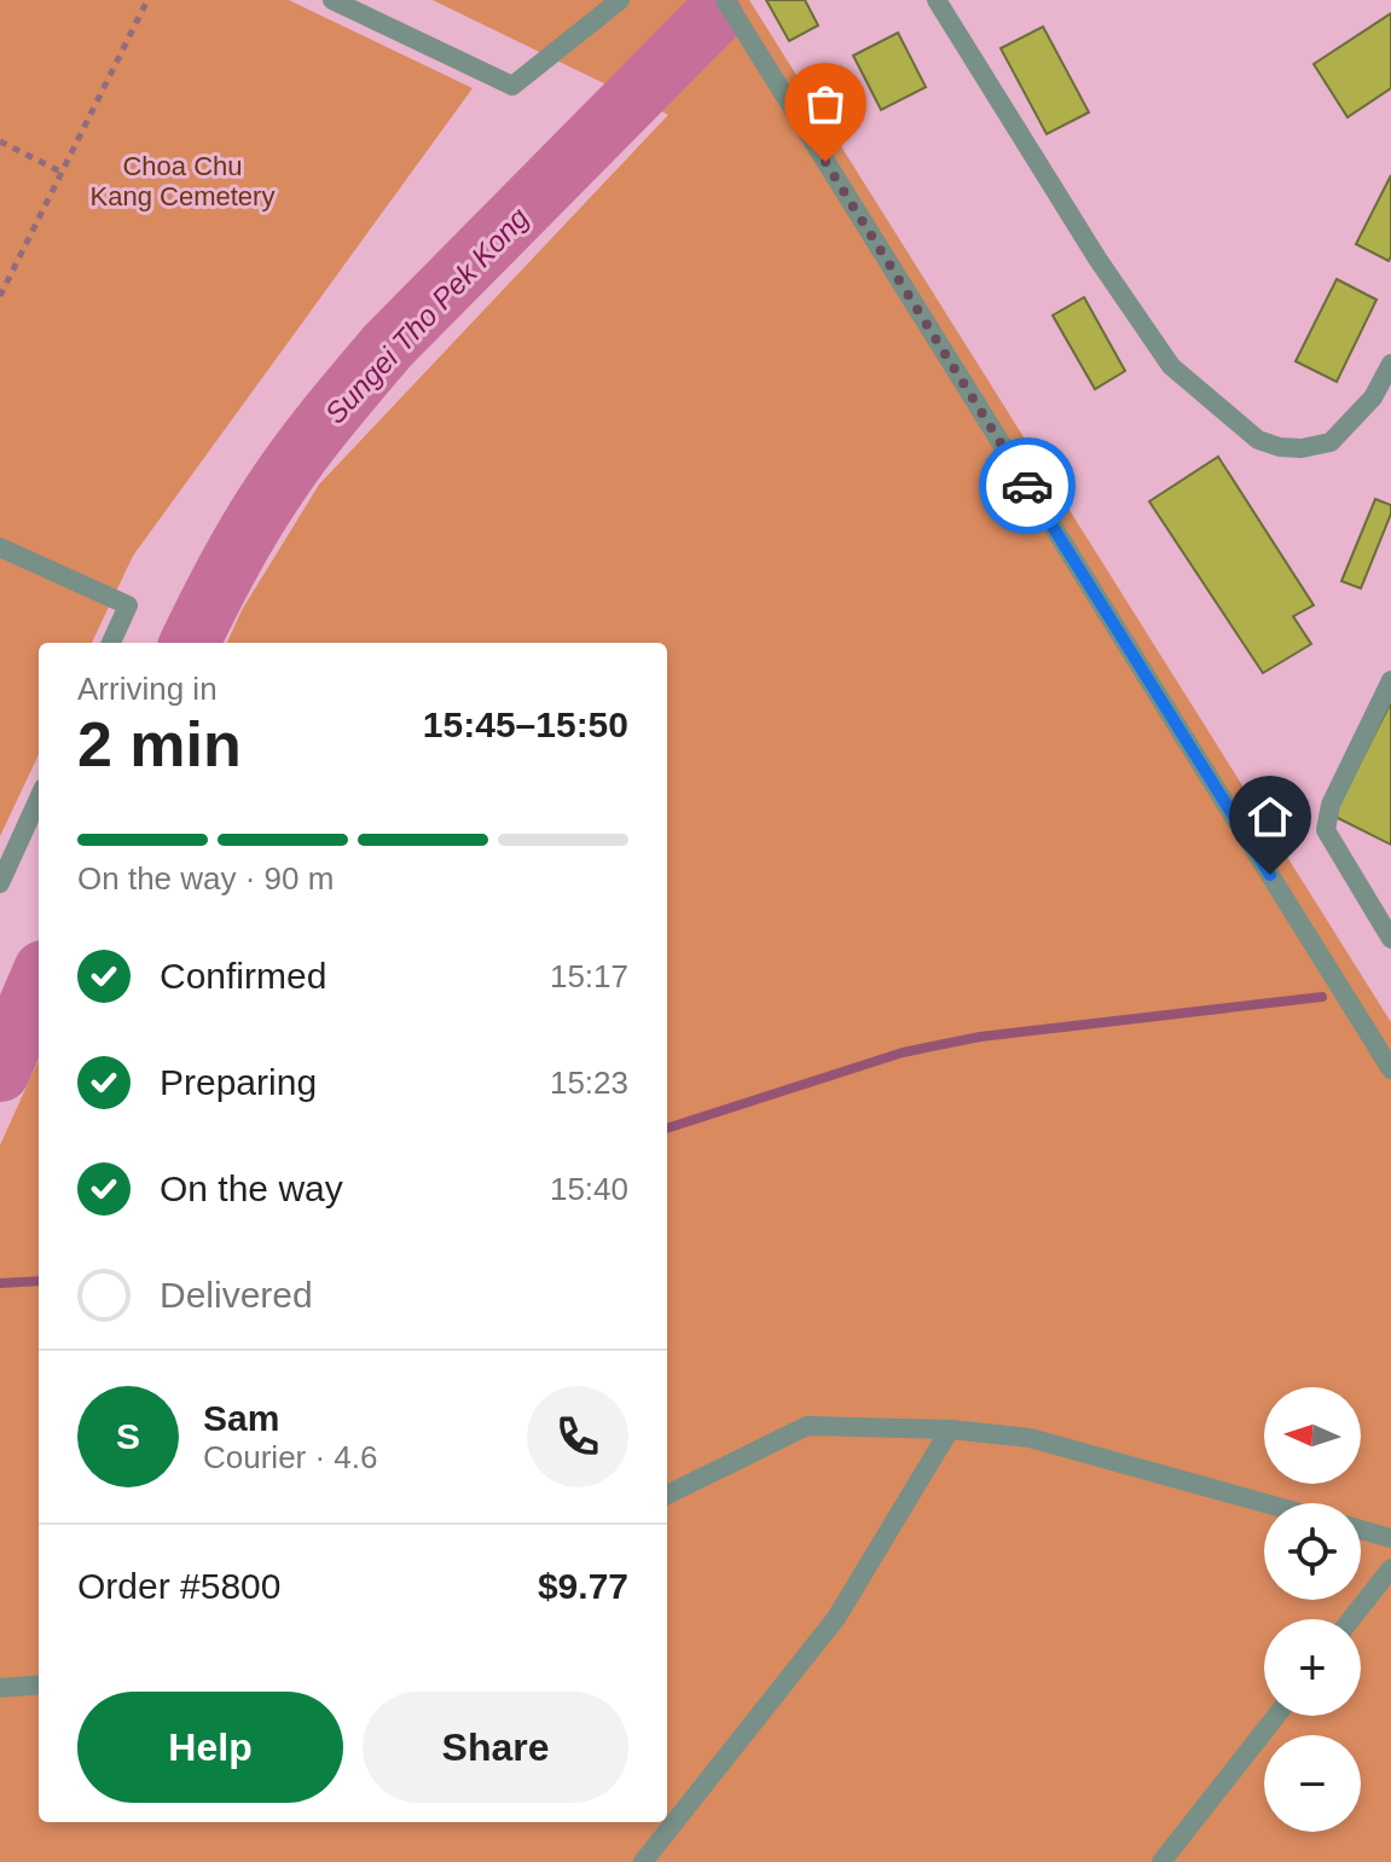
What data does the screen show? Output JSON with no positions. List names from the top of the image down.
{
  "water": ["Sungei Tho Pek Kong"],
  "parks": ["Choa Chu Kang Cemetery"],
  "north": "left",
  "page": {
    "heading": ["2 min", "Arriving in", "15:45–15:50"],
    "panel": [
      "Sam",
      "Courier · 4.6",
      "Order #5800",
      "$9.77"
    ],
    "bar": "On the way · 90 m",
    "list": [
      ["Confirmed", "15:17"],
      ["Preparing", "15:23"],
      ["On the way", "15:40"],
      "Delivered"
    ],
    "round": "S",
    "map_buttons": ["+", "−"],
    "buttons": ["Help", "Share"]
  }
}
